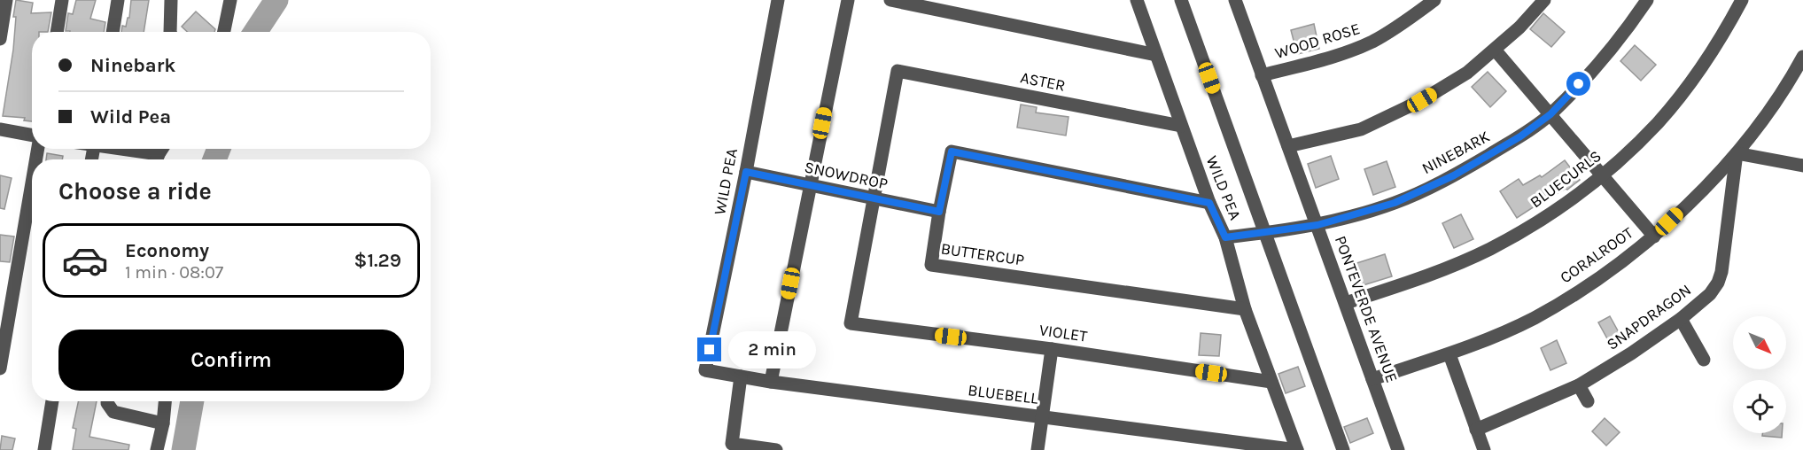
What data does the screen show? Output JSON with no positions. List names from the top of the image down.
{
  "streets": {
    "street": [
      "WOOD ROSE",
      "ASTER",
      "NINEBARK",
      "SNOWDROP",
      "BLUECURLS",
      "WILD PEA",
      "BUTTERCUP",
      "CORALROOT",
      "PONTEVERDE AVENUE",
      "SNAPDRAGON",
      "VIOLET",
      "BLUEBELL"
    ]
  },
  "crossings": [
    ["WOOD ROSE", "PONTEVERDE AVENUE"],
    ["ASTER", "SNOWDROP"],
    ["ASTER", "WILD PEA"],
    ["ASTER", "VIOLET"],
    ["NINEBARK", "WILD PEA"],
    ["NINEBARK", "PONTEVERDE AVENUE"],
    ["SNOWDROP", "WILD PEA"],
    ["SNOWDROP", "BUTTERCUP"],
    ["SNOWDROP", "VIOLET"],
    ["BLUECURLS", "PONTEVERDE AVENUE"],
    ["WILD PEA", "BUTTERCUP"],
    ["WILD PEA", "VIOLET"],
    ["WILD PEA", "BLUEBELL"],
    ["CORALROOT", "PONTEVERDE AVENUE"],
    ["CORALROOT", "SNAPDRAGON"]
  ],
  "north": "bottom right",
  "page": {
    "banner": ["Ninebark", "Wild Pea"],
    "heading": "Choose a ride",
    "list": [
      {
        "name": "Economy",
        "note": "1 min · 08:07",
        "value": "$1.29"
      }
    ],
    "buttons": "Confirm",
    "bubble": "2 min"
  }
}
